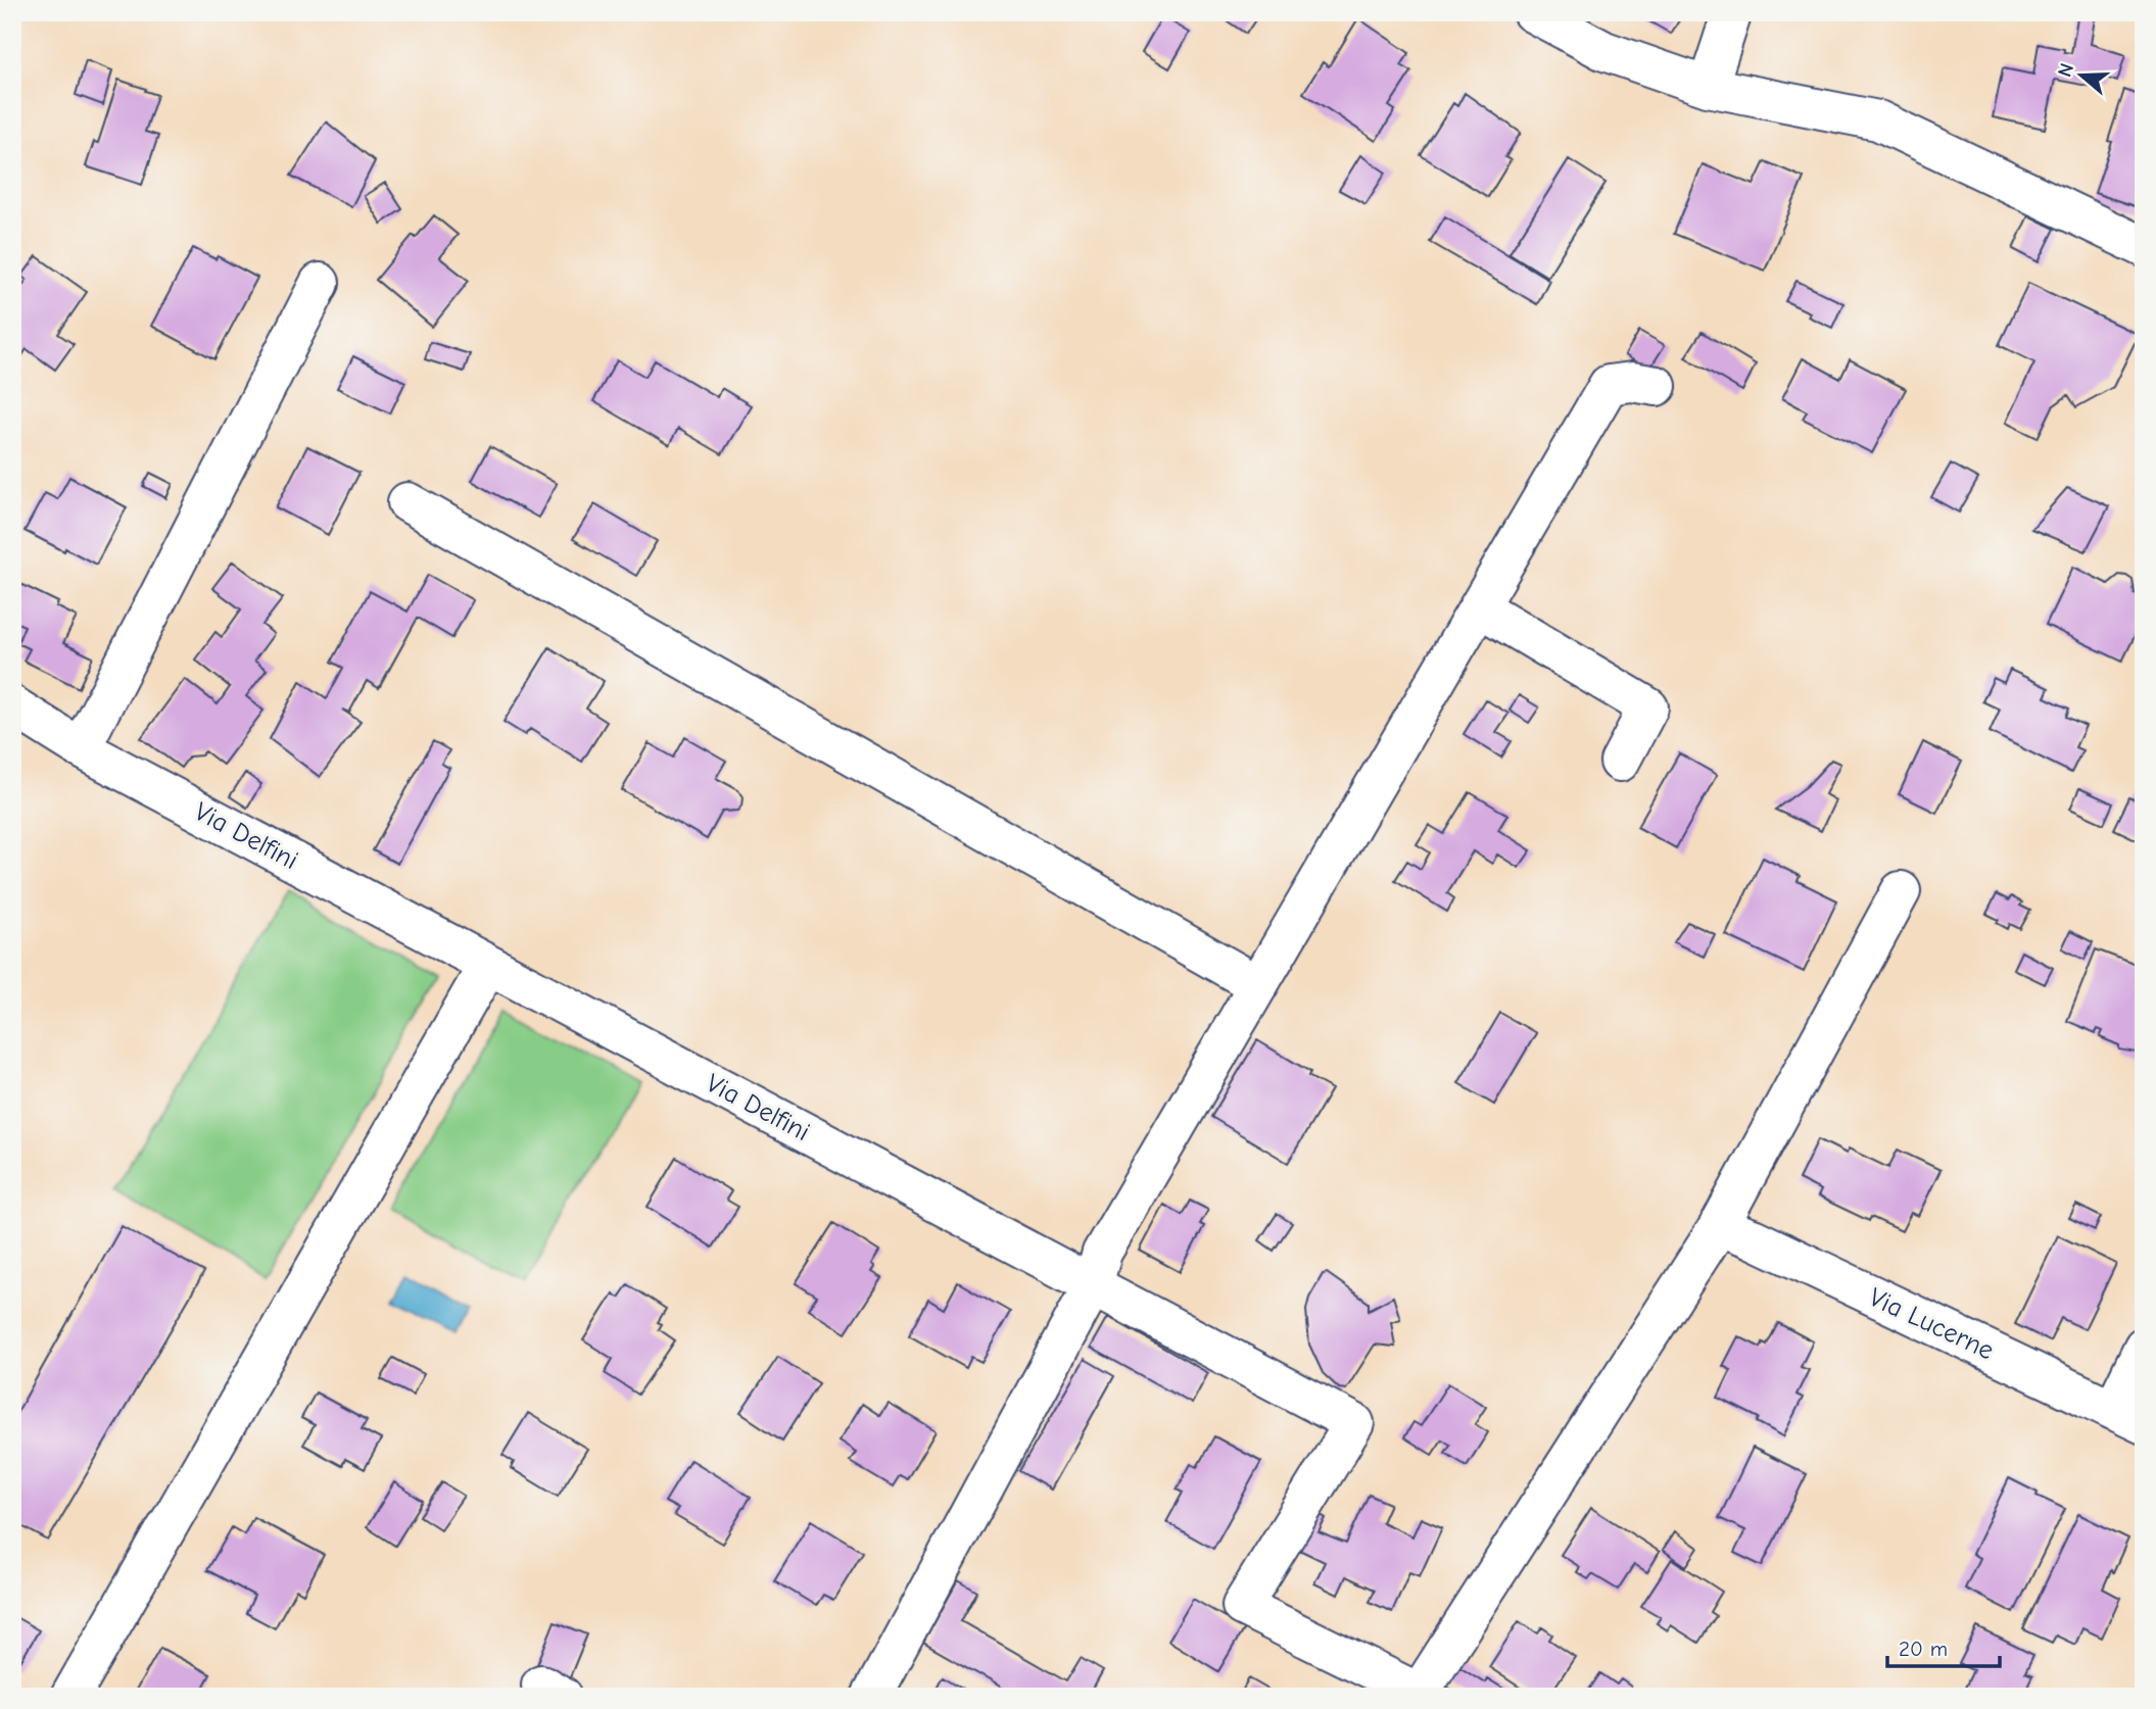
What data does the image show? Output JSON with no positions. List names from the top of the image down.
{
  "streets": {
    "street": ["Via Delfini", "Via Lucerne"]
  },
  "scale_bar": "20 m",
  "north": "left"
}
